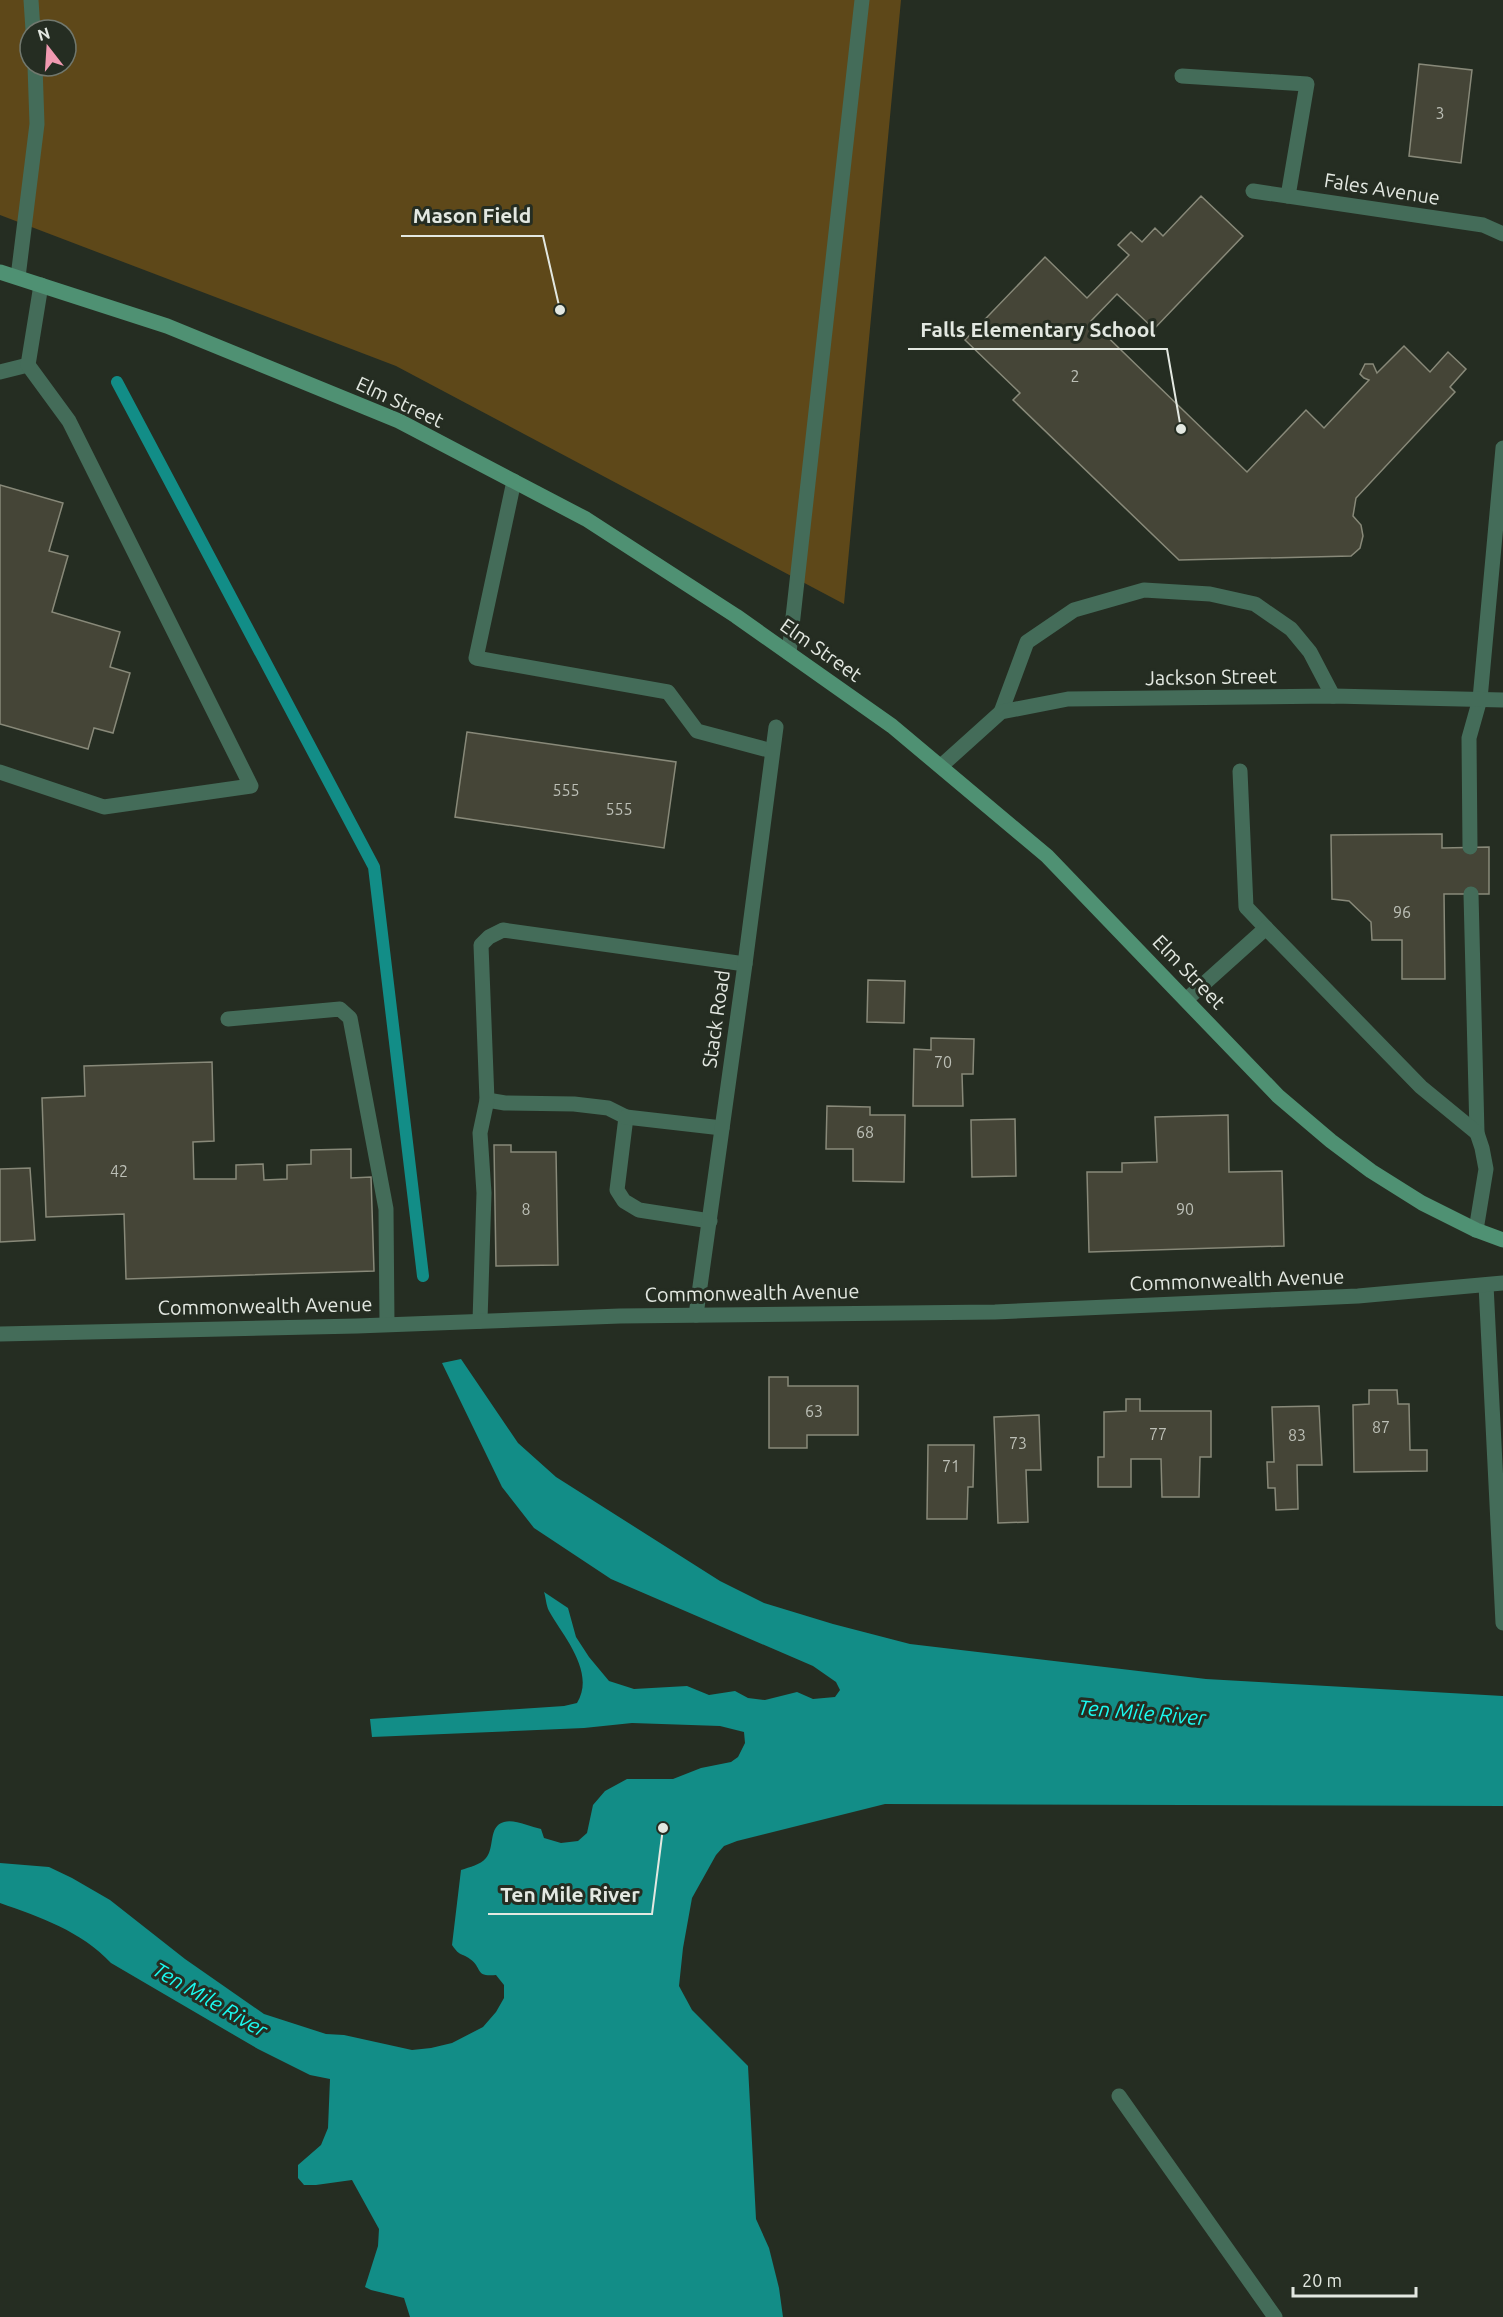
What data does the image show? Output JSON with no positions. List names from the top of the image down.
{
  "streets": {
    "main road": ["Elm Street"],
    "street": [
      "Fales Avenue",
      "Jackson Street",
      "Stack Road",
      "Commonwealth Avenue"
    ]
  },
  "crossings": [
    ["Stack Road", "Commonwealth Avenue"]
  ],
  "water": ["Ten Mile River"],
  "places": ["Mason Field", "Falls Elementary School", "Ten Mile River"],
  "house_numbers": [
    "3",
    "2",
    "555",
    "555",
    "96",
    "70",
    "68",
    "42",
    "8",
    "90",
    "63",
    "87",
    "77",
    "83",
    "73",
    "71"
  ],
  "scale_bar": "20 m",
  "north": "top"
}
